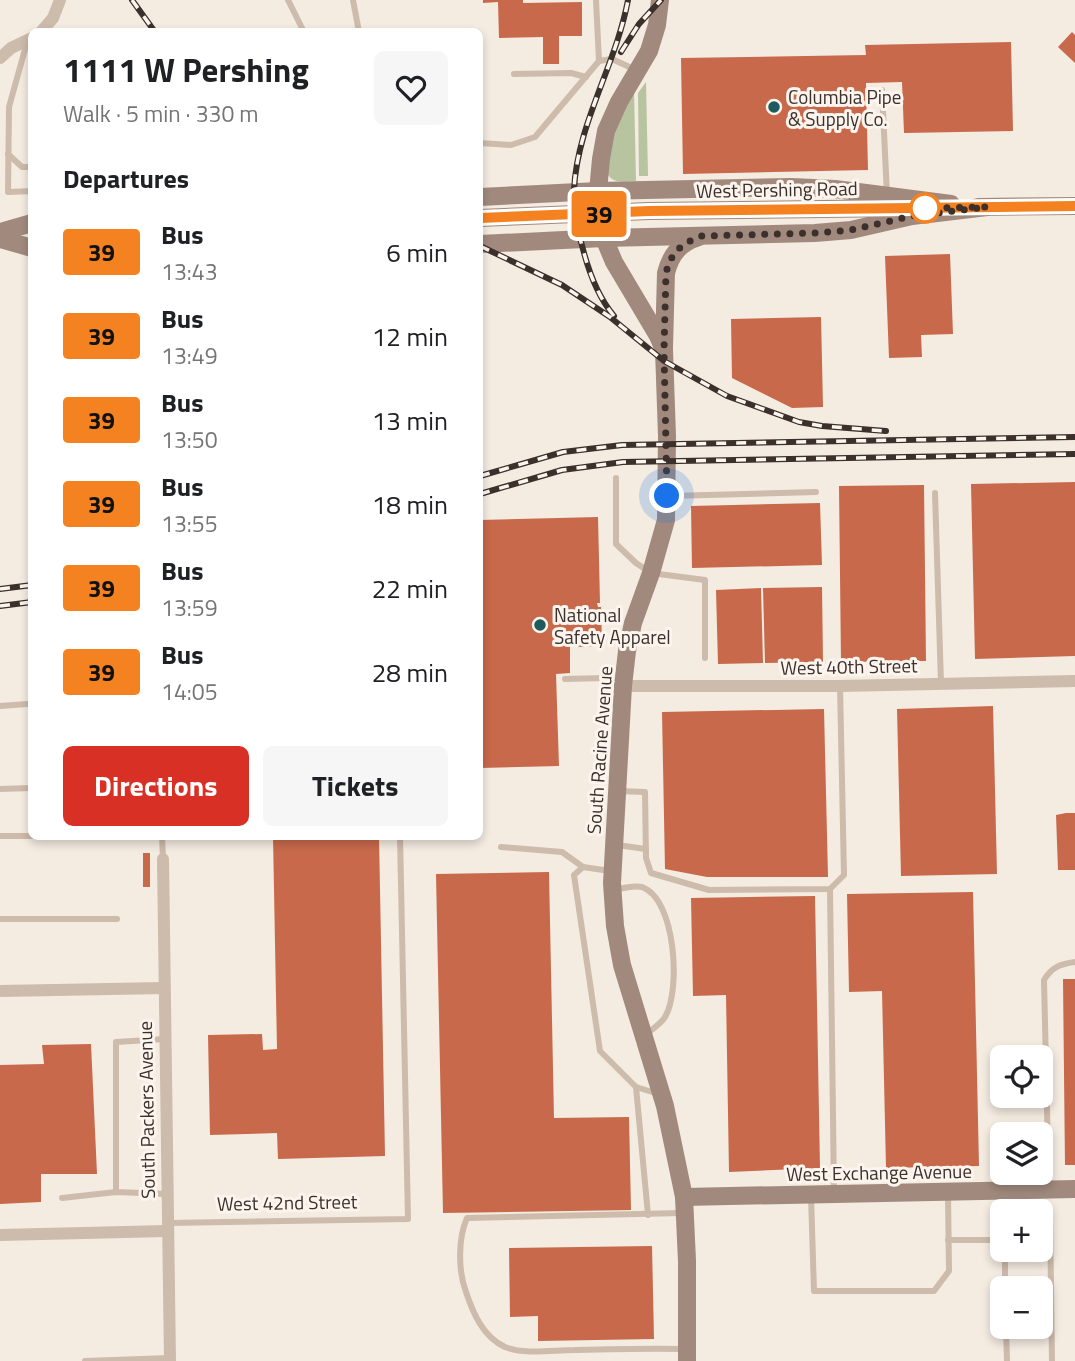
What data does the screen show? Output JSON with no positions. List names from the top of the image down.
{
  "streets": {
    "street": [
      "West Pershing Road",
      "West 40th Street",
      "South Racine Avenue",
      "South Packers Avenue",
      "West Exchange Avenue",
      "West 42nd Street"
    ]
  },
  "crossings": [
    ["West 40th Street", "South Racine Avenue"],
    ["South Racine Avenue", "West Exchange Avenue"],
    ["South Packers Avenue", "West 42nd Street"]
  ],
  "places": ["Columbia Pipe & Supply Co.", "National Safety Apparel"],
  "lines": ["bus line 39"],
  "page": {
    "on_map": "39",
    "heading": [
      ["1111 W Pershing", "Walk · 5 min · 330 m"],
      "Departures"
    ],
    "list": [
      {
        "mark": "39",
        "name": "Bus",
        "note": "13:43",
        "value": "6 min"
      },
      {
        "mark": "39",
        "name": "Bus",
        "note": "13:49",
        "value": "12 min"
      },
      {
        "mark": "39",
        "name": "Bus",
        "note": "13:50",
        "value": "13 min"
      },
      {
        "mark": "39",
        "name": "Bus",
        "note": "13:55",
        "value": "18 min"
      },
      {
        "mark": "39",
        "name": "Bus",
        "note": "13:59",
        "value": "22 min"
      },
      {
        "mark": "39",
        "name": "Bus",
        "note": "14:05",
        "value": "28 min"
      }
    ],
    "buttons": ["Directions", "Tickets"],
    "map_buttons": ["+", "−"]
  }
}
